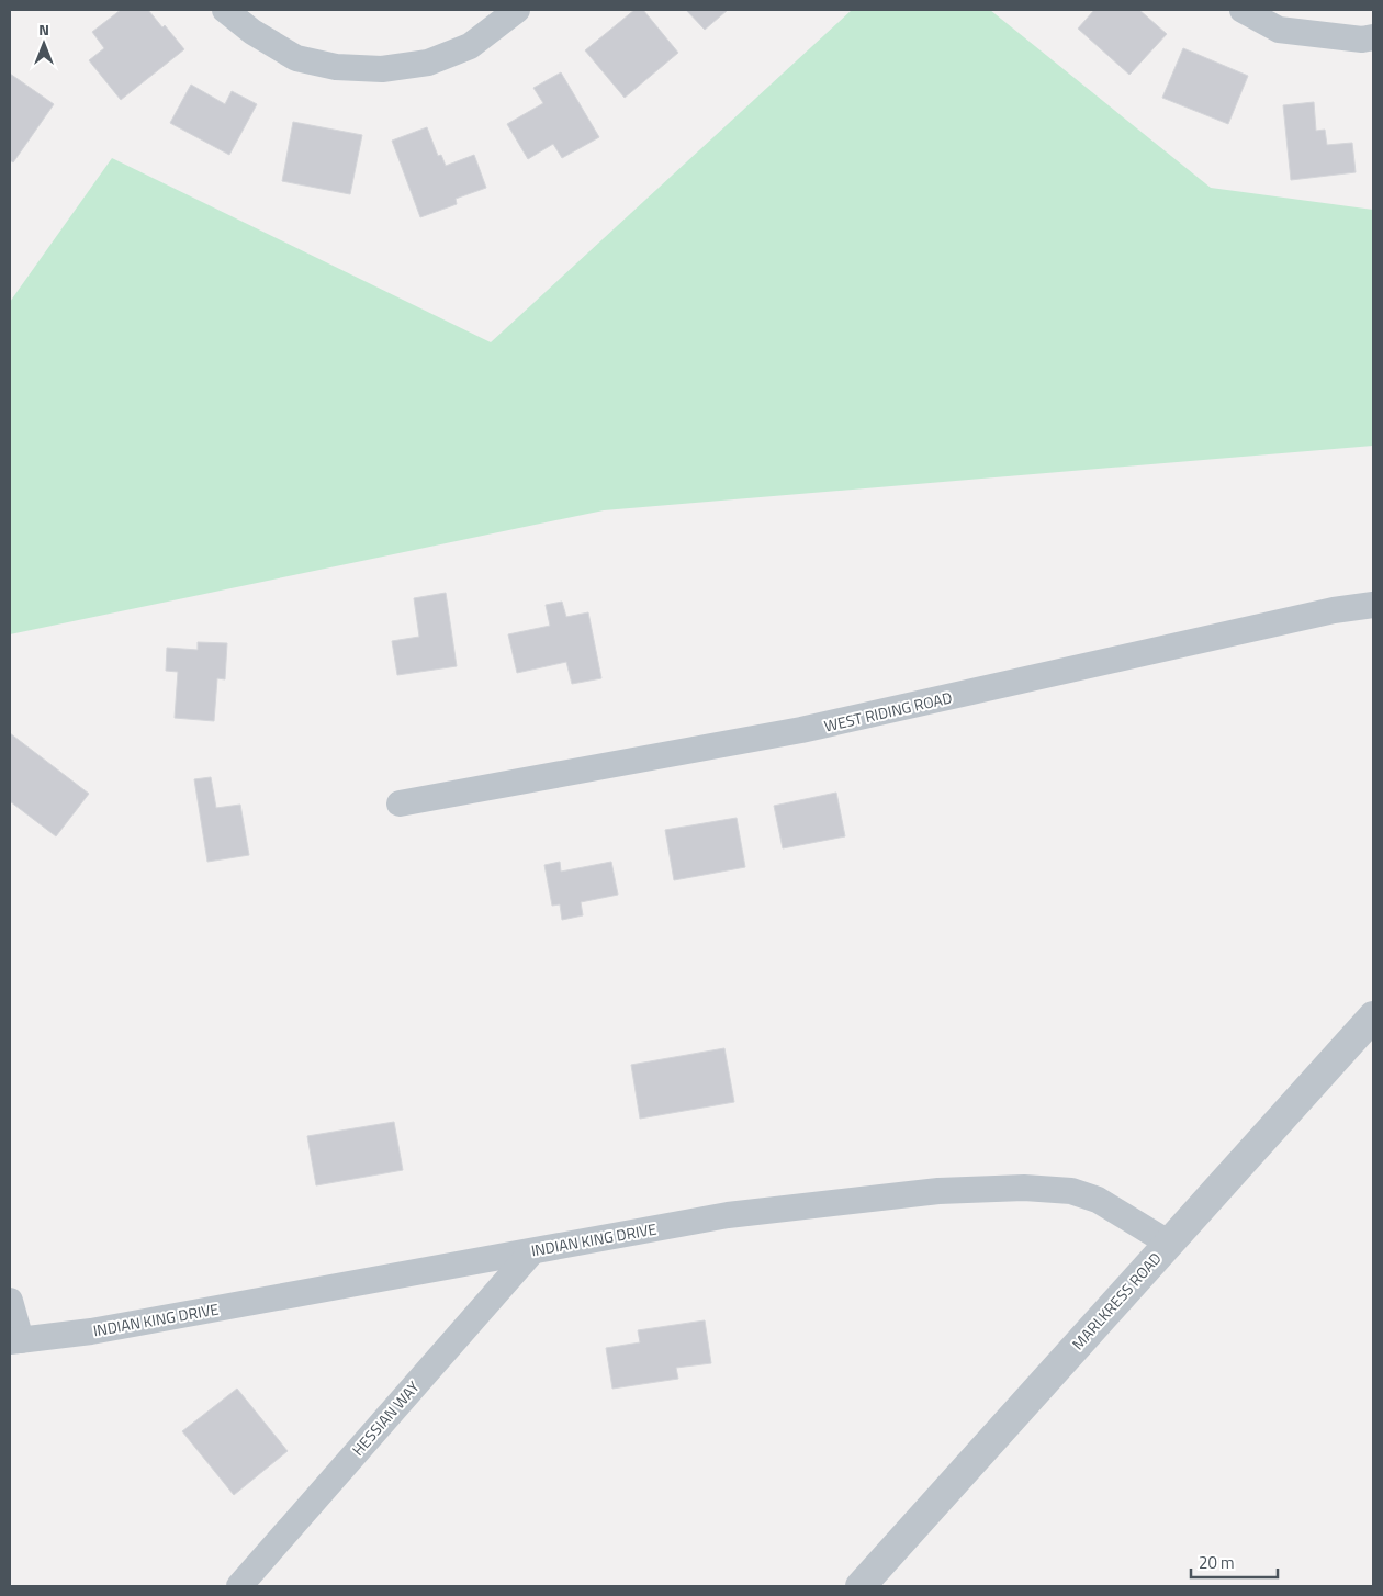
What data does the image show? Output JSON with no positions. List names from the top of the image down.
{
  "streets": {
    "street": [
      "WEST RIDING ROAD",
      "INDIAN KING DRIVE",
      "MARLKRESS ROAD",
      "HESSIAN WAY"
    ]
  },
  "crossings": [
    ["INDIAN KING DRIVE", "MARLKRESS ROAD"],
    ["INDIAN KING DRIVE", "HESSIAN WAY"]
  ],
  "scale_bar": "20 m",
  "north": "top"
}
